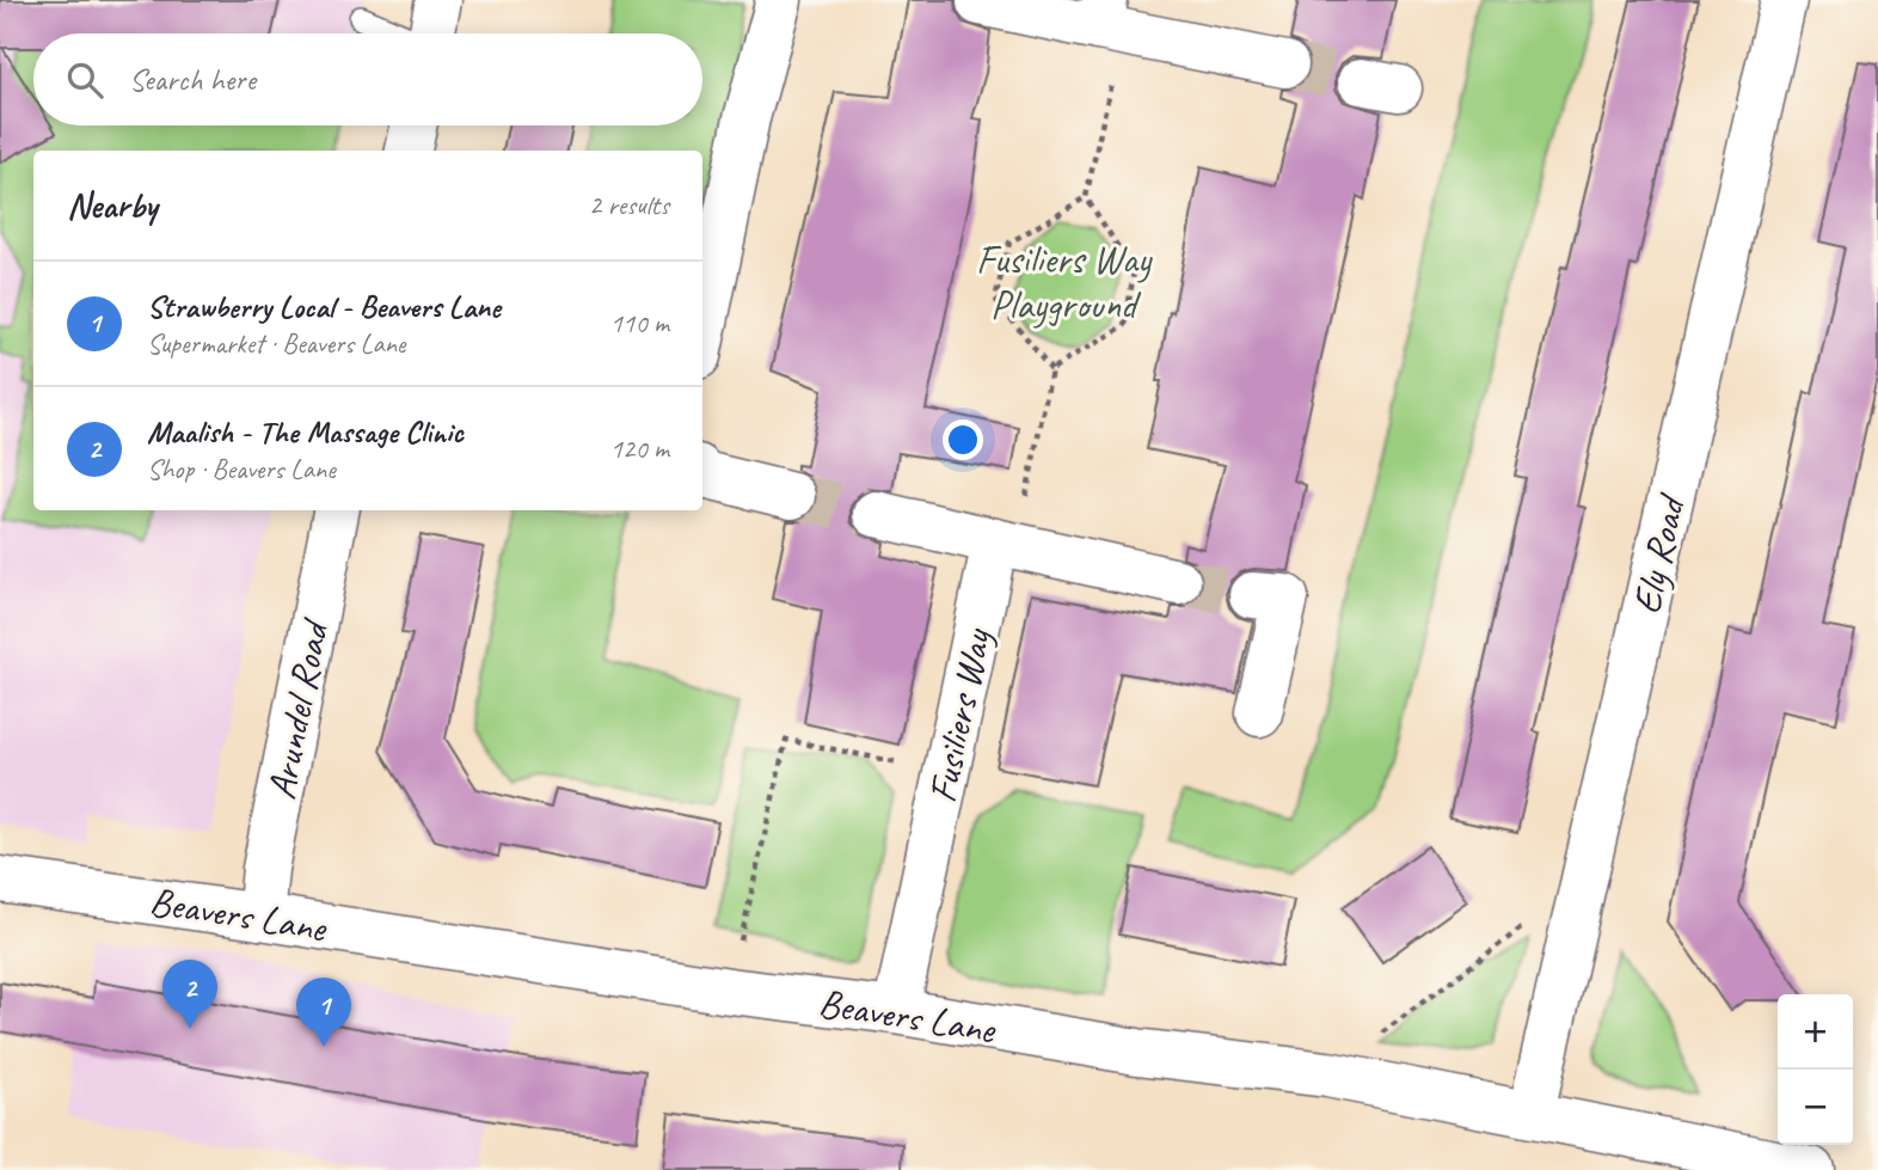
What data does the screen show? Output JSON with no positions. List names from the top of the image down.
{
  "streets": {
    "street": [
      "Ely Road",
      "Arundel Road",
      "Fusiliers Way",
      "Beavers Lane"
    ]
  },
  "crossings": [
    ["Ely Road", "Beavers Lane"],
    ["Arundel Road", "Beavers Lane"],
    ["Fusiliers Way", "Beavers Lane"]
  ],
  "parks": ["Fusiliers Way Playground"],
  "page": {
    "search": "Search here",
    "heading": ["Nearby", "2 results"],
    "list": [
      {
        "mark": "1",
        "name": "Strawberry Local - Beavers Lane",
        "note": "Supermarket · Beavers Lane",
        "value": "110 m"
      },
      {
        "mark": "2",
        "name": "Maalish - The Massage Clinic",
        "note": "Shop · Beavers Lane",
        "value": "120 m"
      }
    ],
    "pins": ["2", "1"],
    "map_buttons": ["+", "−"]
  }
}
